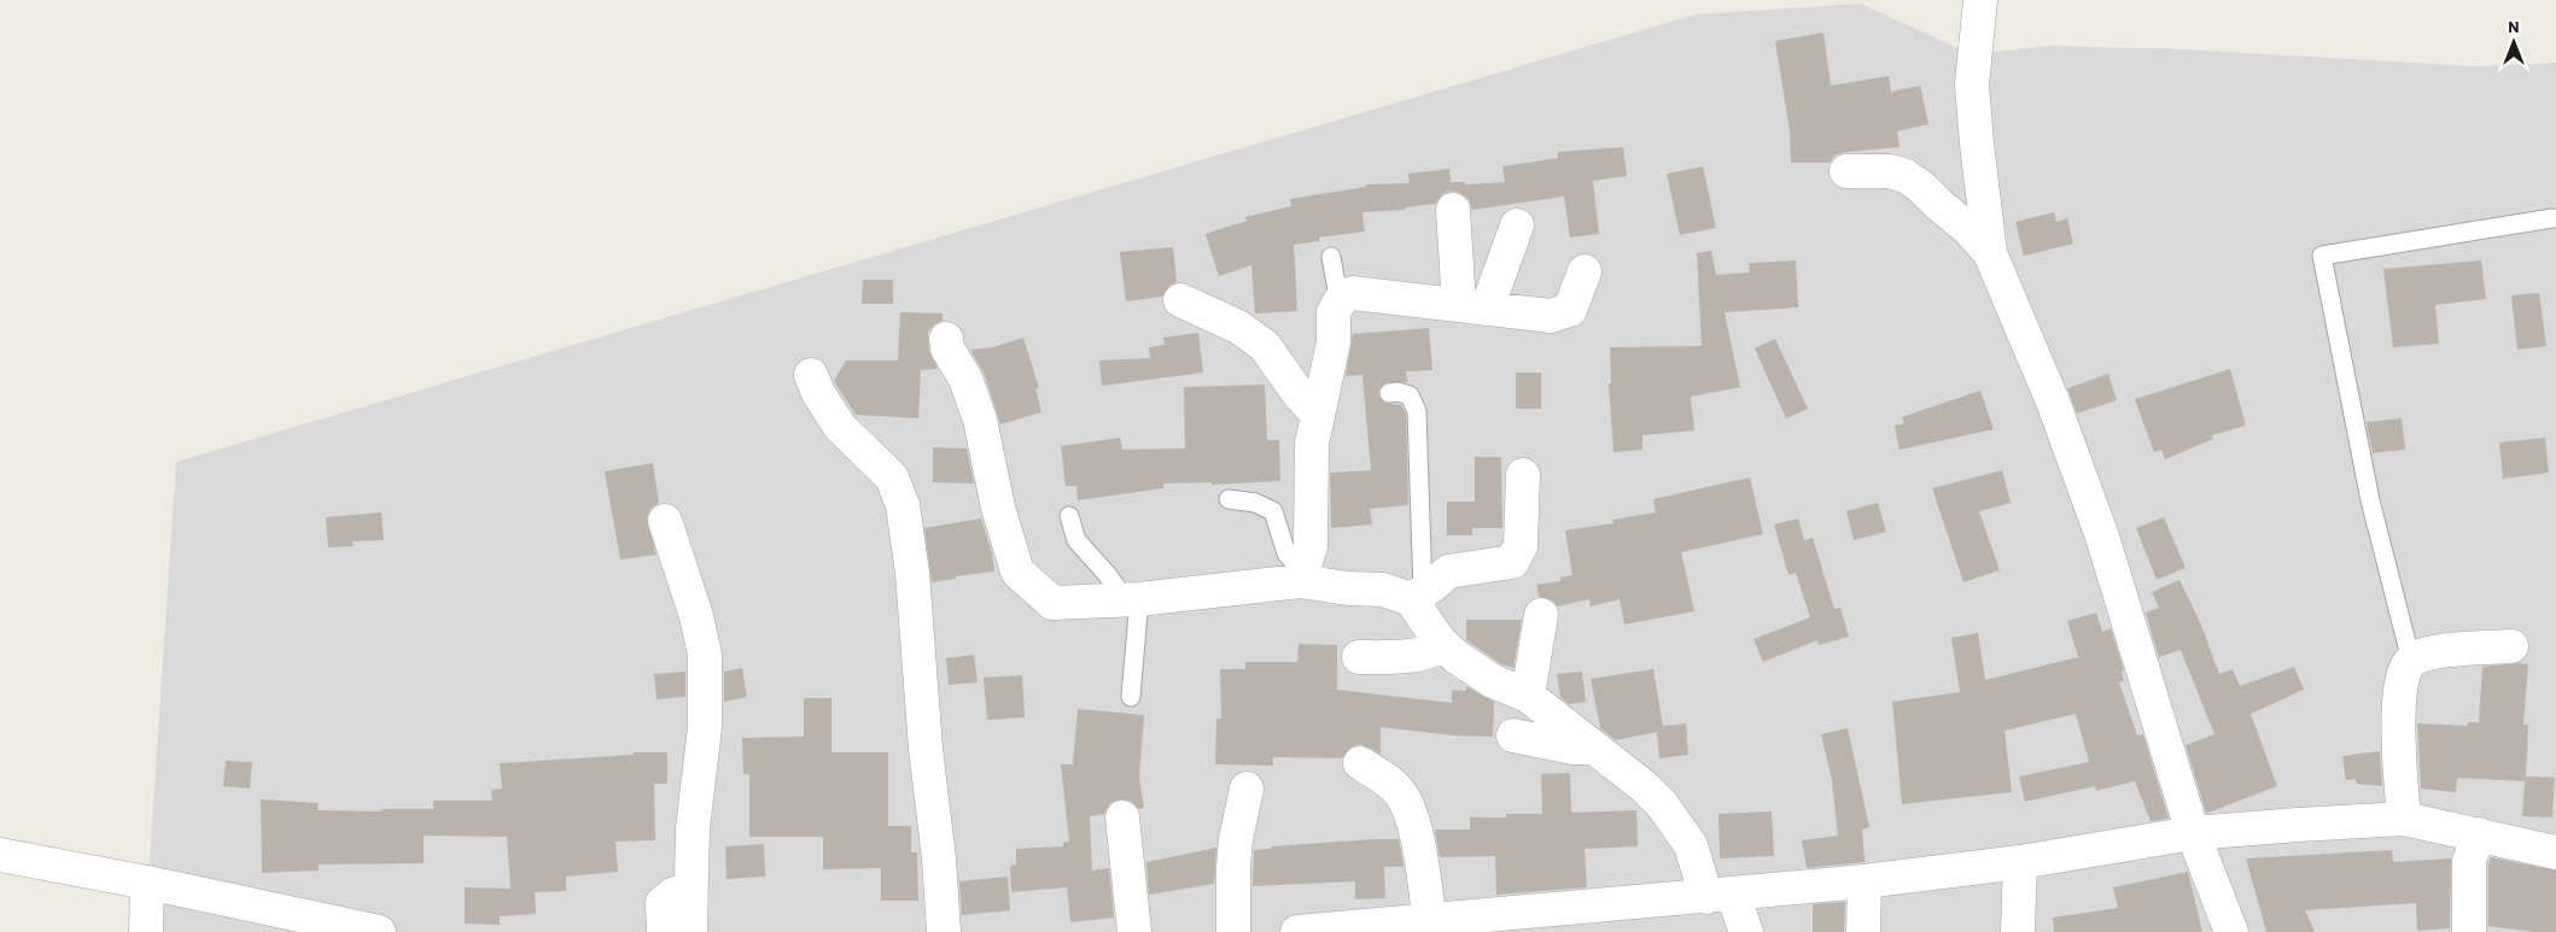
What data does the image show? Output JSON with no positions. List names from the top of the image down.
{
  "north": "top"
}
